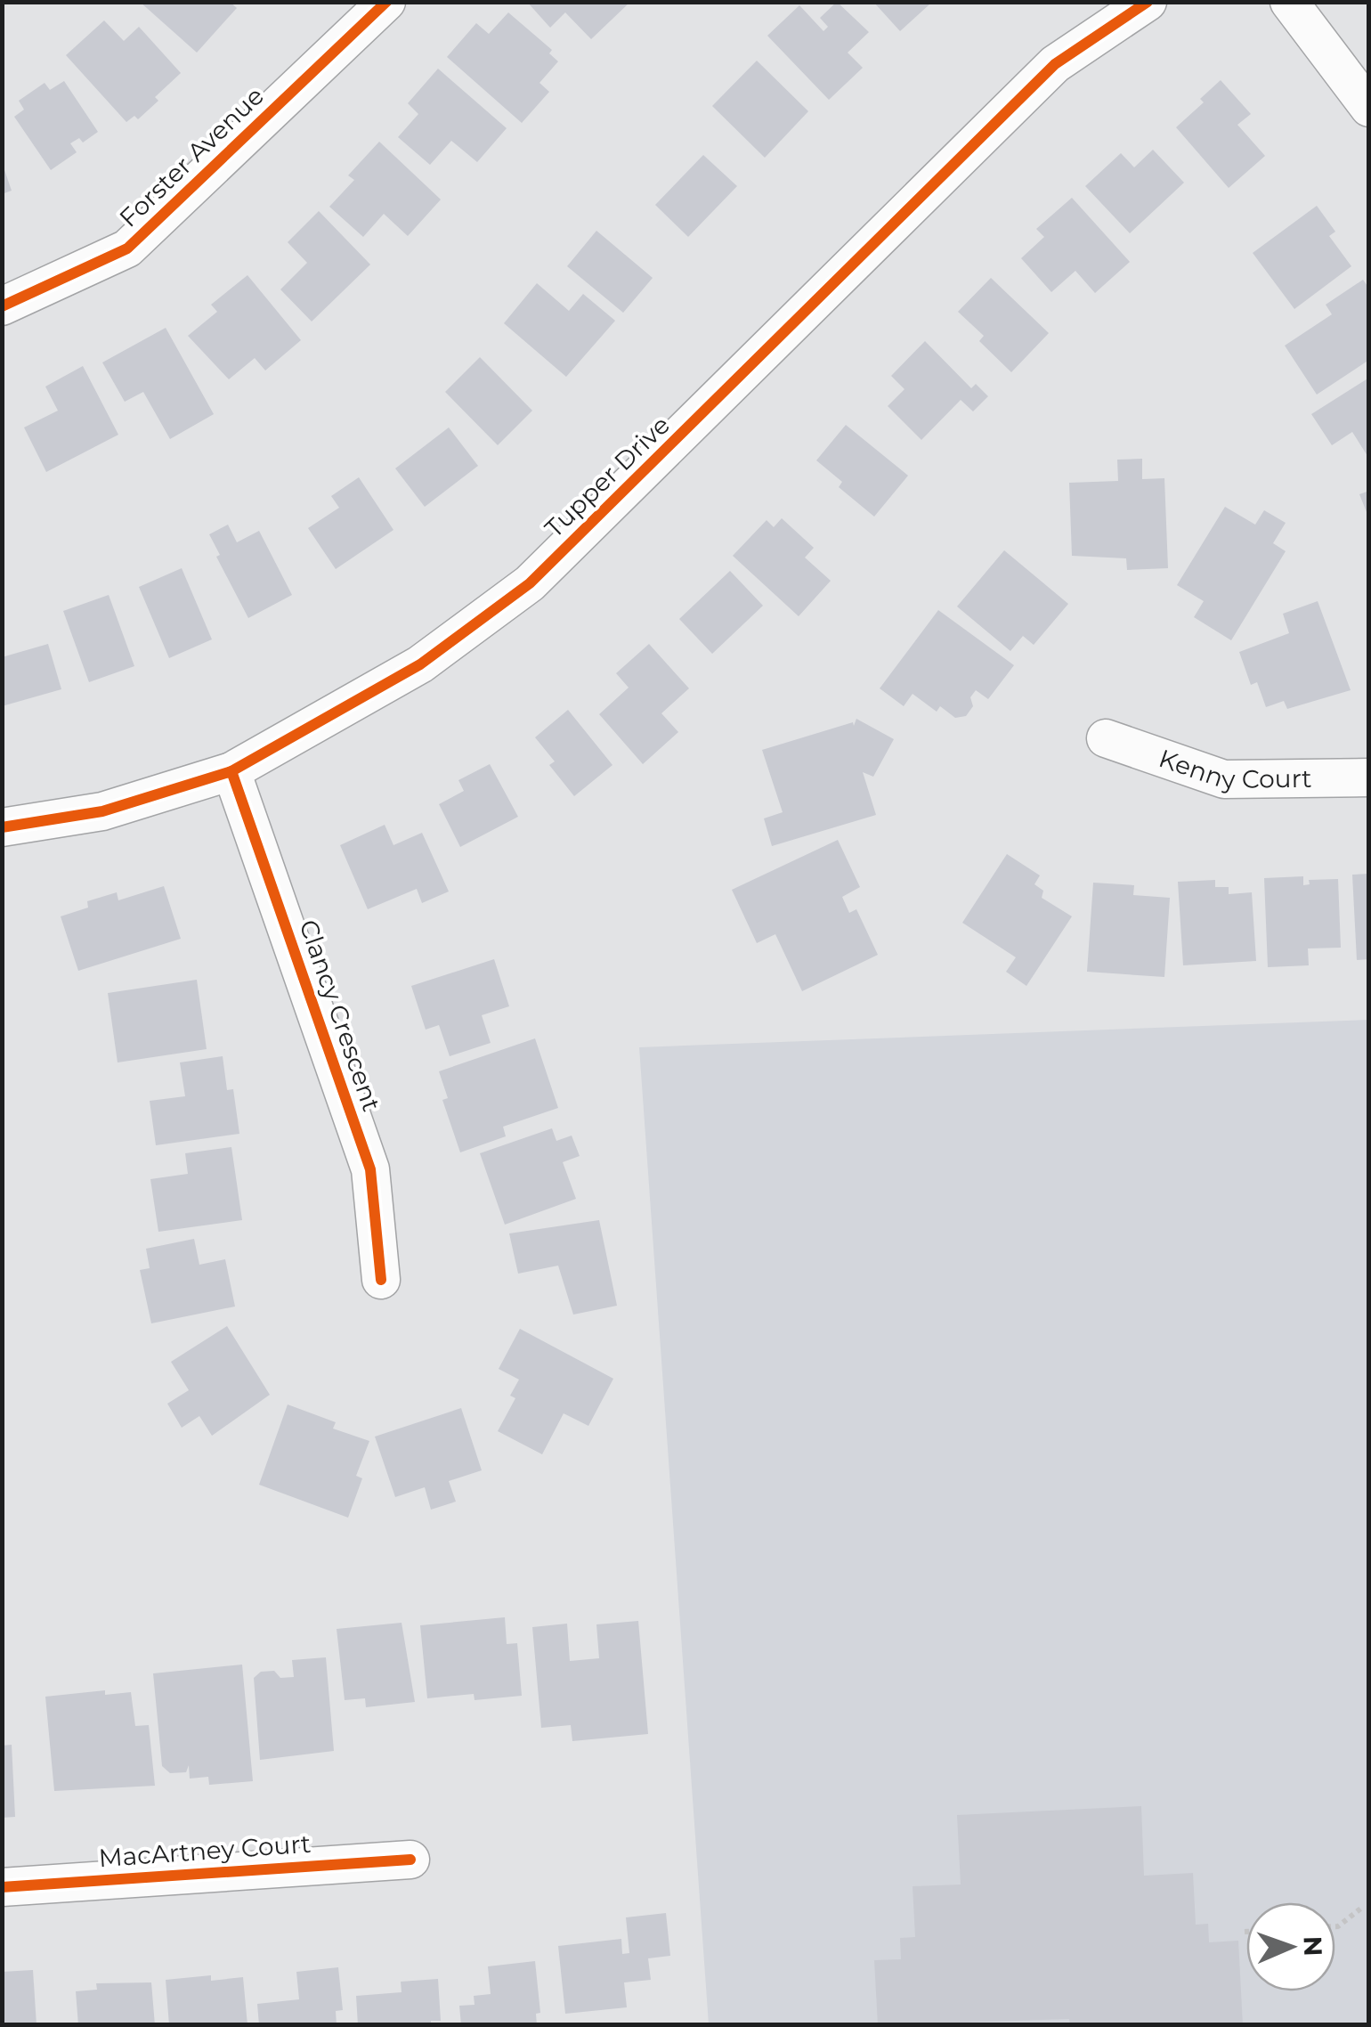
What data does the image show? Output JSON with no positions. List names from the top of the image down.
{
  "streets": {
    "street": [
      "Forster Avenue",
      "Tupper Drive",
      "Kenny Court",
      "Clancy Crescent",
      "MacArtney Court"
    ]
  },
  "crossings": [
    ["Tupper Drive", "Clancy Crescent"]
  ],
  "north": "right"
}
